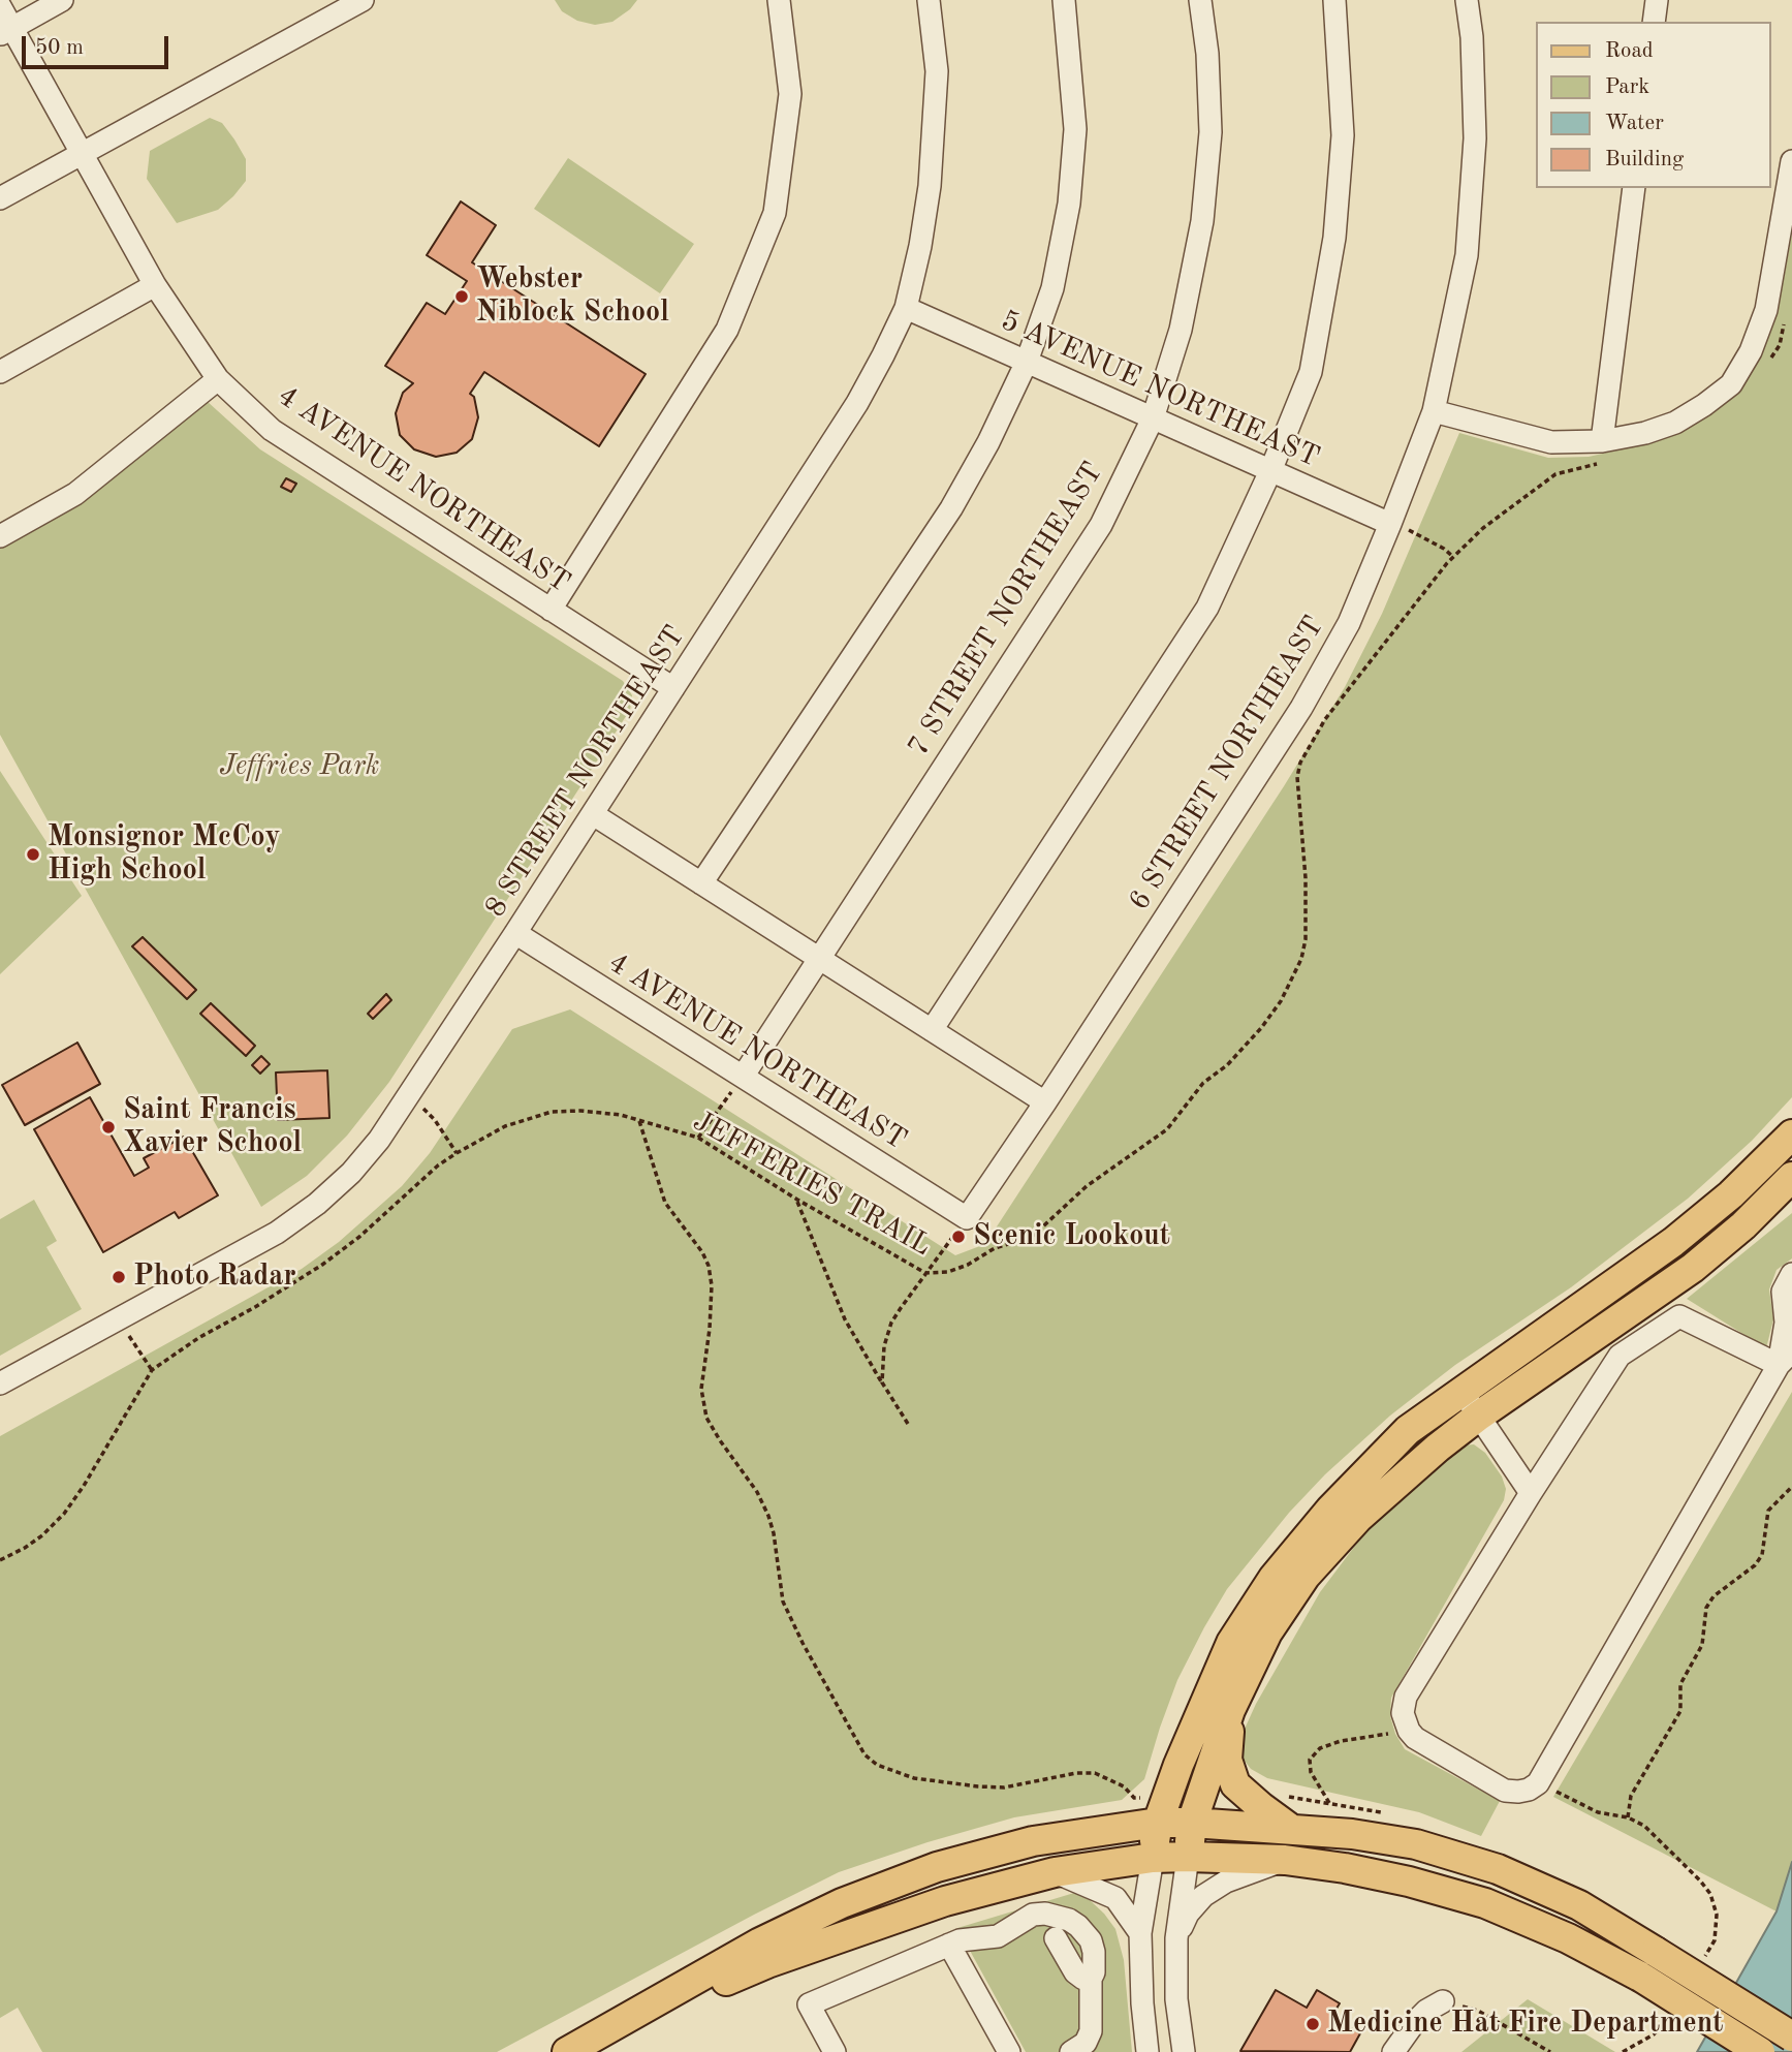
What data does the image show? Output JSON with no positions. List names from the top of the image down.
{
  "streets": {
    "street": [
      "5 AVENUE NORTHEAST",
      "4 AVENUE NORTHEAST",
      "7 STREET NORTHEAST",
      "6 STREET NORTHEAST",
      "8 STREET NORTHEAST"
    ],
    "path": ["JEFFERIES TRAIL"]
  },
  "crossings": [
    ["5 AVENUE NORTHEAST", "7 STREET NORTHEAST"],
    ["5 AVENUE NORTHEAST", "6 STREET NORTHEAST"],
    ["5 AVENUE NORTHEAST", "8 STREET NORTHEAST"],
    ["4 AVENUE NORTHEAST", "7 STREET NORTHEAST"],
    ["4 AVENUE NORTHEAST", "6 STREET NORTHEAST"],
    ["4 AVENUE NORTHEAST", "8 STREET NORTHEAST"]
  ],
  "parks": ["Jeffries Park"],
  "places": [
    "Webster Niblock School",
    "Monsignor McCoy High School",
    "Saint Francis Xavier School",
    "Scenic Lookout",
    "Photo Radar",
    "Medicine Hat Fire Department"
  ],
  "legend": [
    "Road",
    "Park",
    "Water",
    "Building"
  ],
  "scale_bar": "50 m"
}
